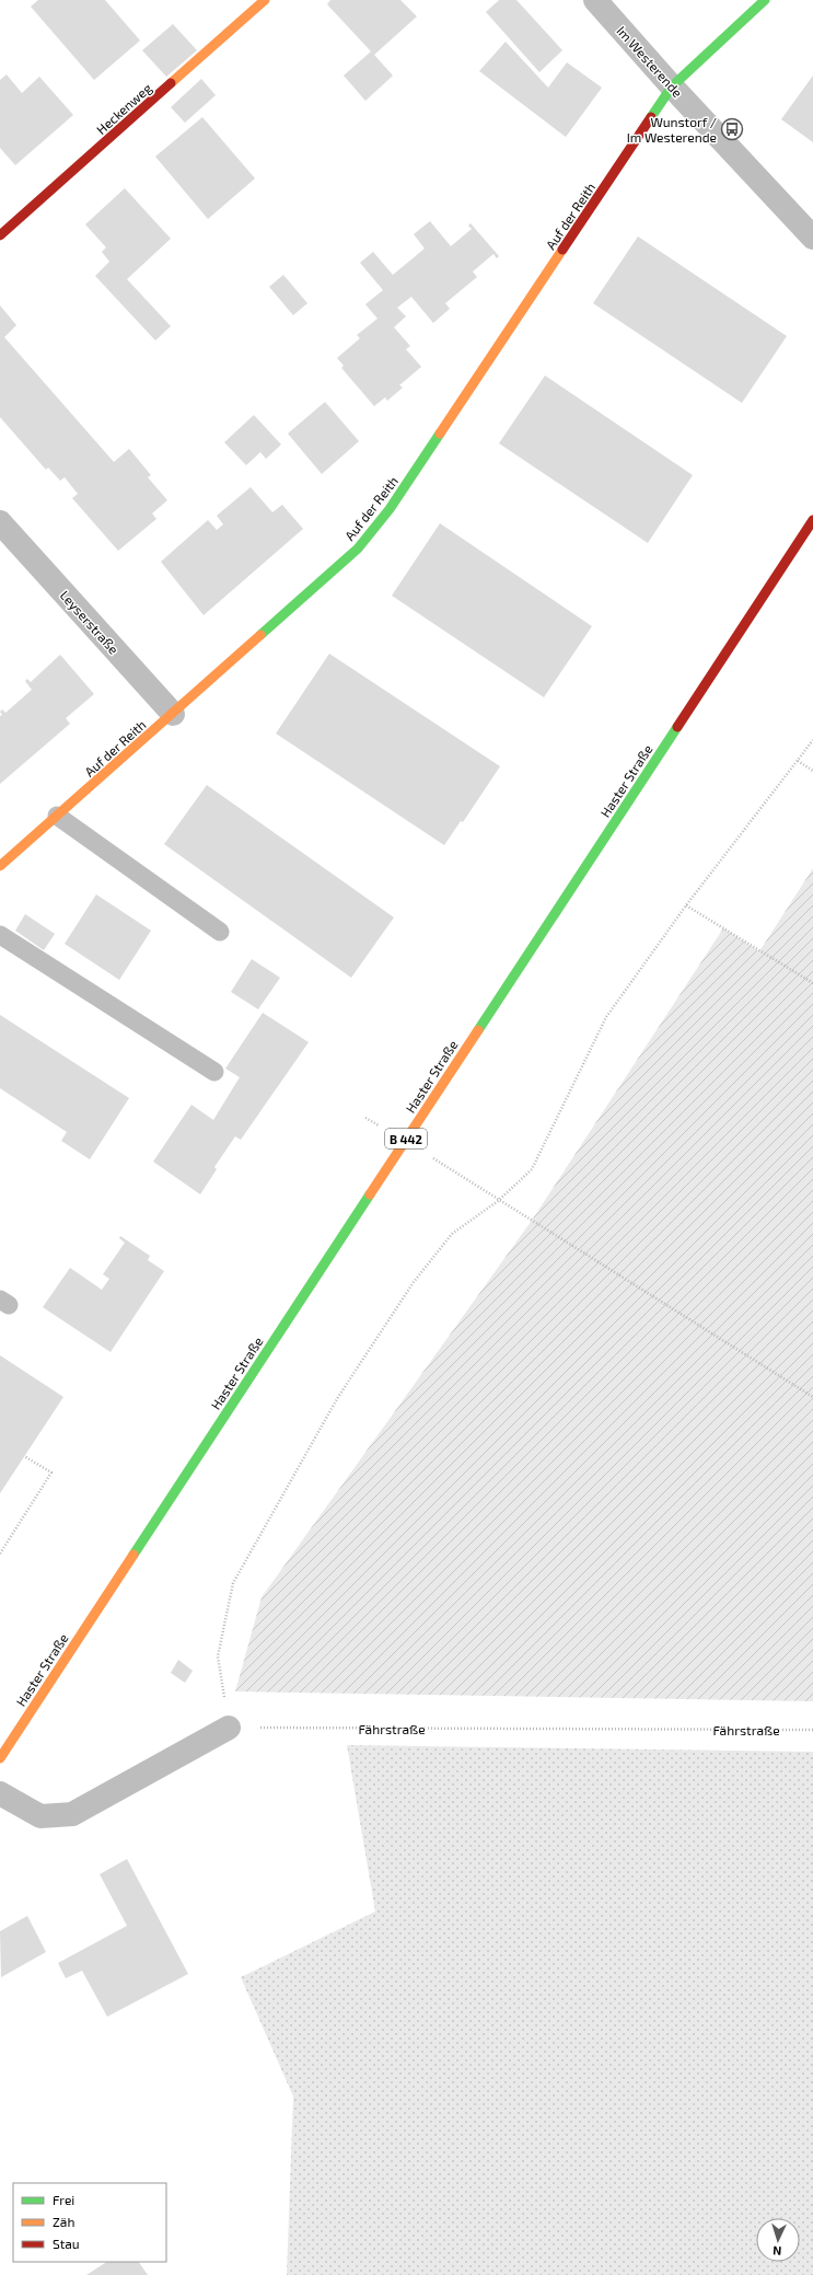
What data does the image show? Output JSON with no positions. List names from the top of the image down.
{
  "streets": {
    "street": [
      "Im Westerende",
      "Heckenweg",
      "Auf der Reith",
      "Leyserstraße",
      "Haster Straße",
      "B 442"
    ],
    "path": ["Fährstraße"]
  },
  "crossings": [
    ["Im Westerende", "Auf der Reith"],
    ["Auf der Reith", "Leyserstraße"]
  ],
  "places": {
    "bus stop": ["Wunstorf / Im Westerende"]
  },
  "legend": ["Frei", "Zäh", "Stau"],
  "north": "bottom"
}
